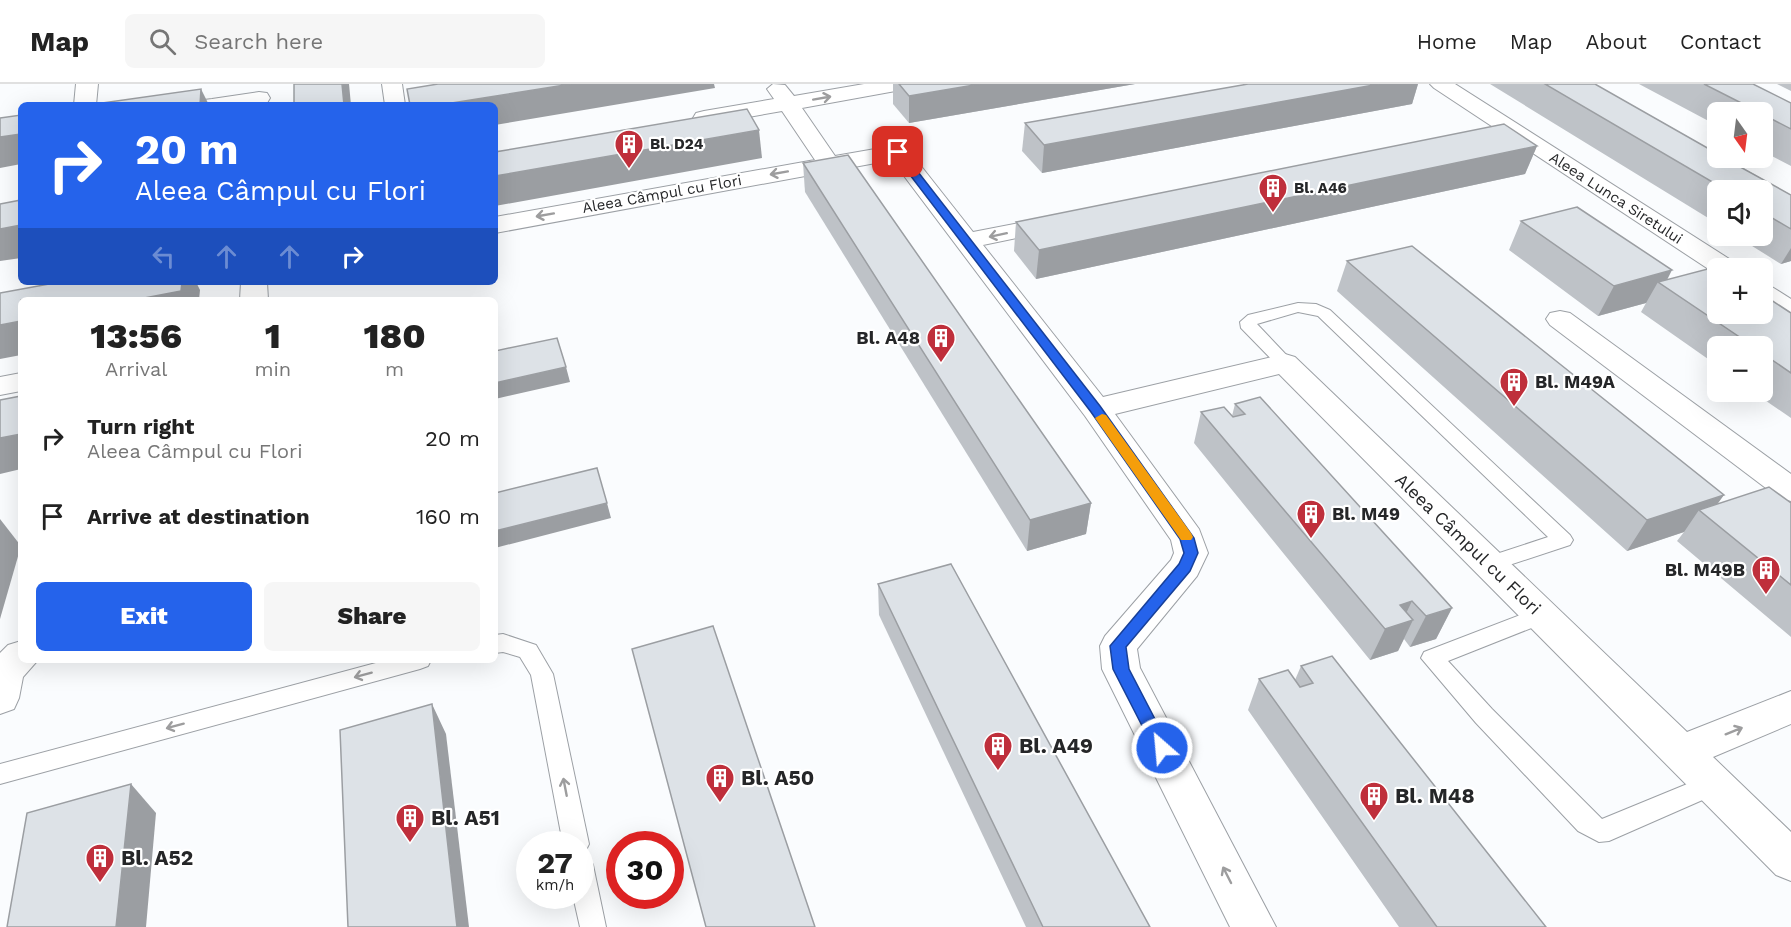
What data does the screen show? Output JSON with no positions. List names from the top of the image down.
{
  "streets": {
    "street": ["Aleea Câmpul cu Flori", "Aleea Lunca Siretului"]
  },
  "places": {
    "building": [
      "Bl. D24",
      "Bl. A46",
      "Bl. A48",
      "Bl. M49A",
      "Bl. M49",
      "Bl. M49B",
      "Bl. A49",
      "Bl. A50",
      "Bl. M48",
      "Bl. A51",
      "Bl. A52"
    ]
  },
  "north": "bottom",
  "page": {
    "header": "Map",
    "search": "Search here",
    "nav": [
      "Home",
      "Map",
      "About",
      "Contact"
    ],
    "map_buttons": ["+", "−"],
    "turn": ["20 m", "Aleea Câmpul cu Flori"],
    "eta": [
      "13:56",
      "Arrival",
      "1",
      "min",
      "180",
      "m"
    ],
    "list": [
      {
        "name": "Turn right",
        "note": "Aleea Câmpul cu Flori",
        "value": "20 m"
      },
      {
        "name": "Arrive at destination",
        "value": "160 m"
      }
    ],
    "buttons": ["Exit", "Share"],
    "speed": "27 km/h",
    "limit": "30"
  }
}
